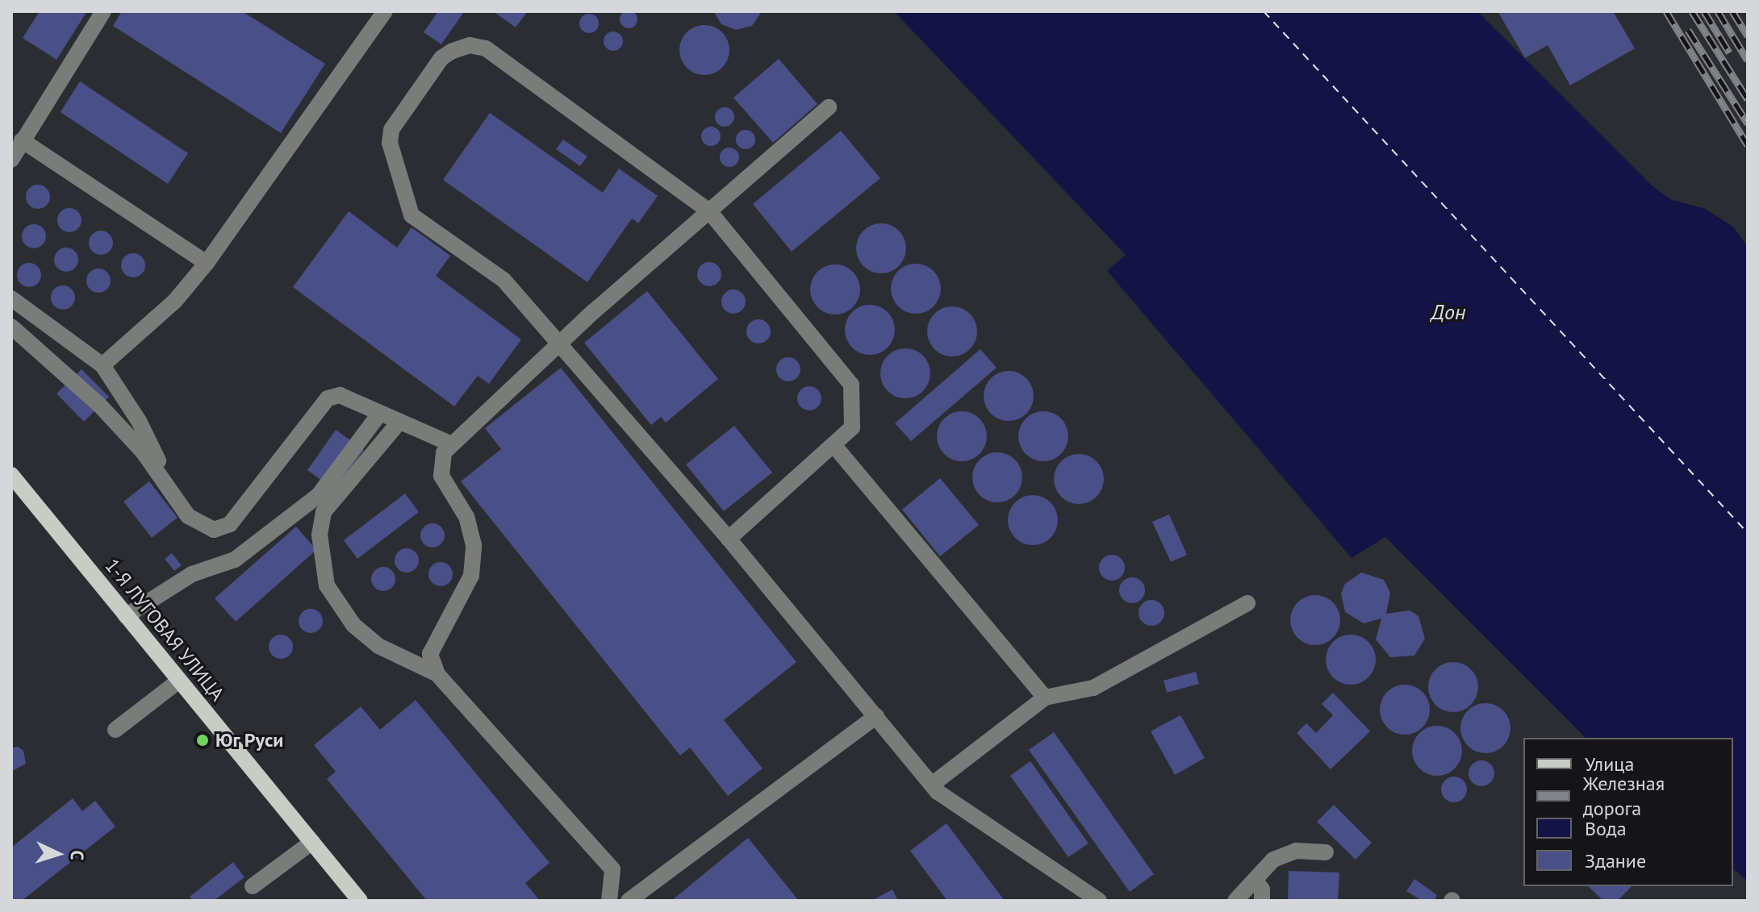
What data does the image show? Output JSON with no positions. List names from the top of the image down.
{
  "streets": {
    "main road": ["1-Я ЛУГОВАЯ УЛИЦА"]
  },
  "water": ["Дон"],
  "places": ["Юг Руси"],
  "legend": [
    "Улица",
    "Железная дорога",
    "Вода",
    "Здание"
  ],
  "north": "right"
}
